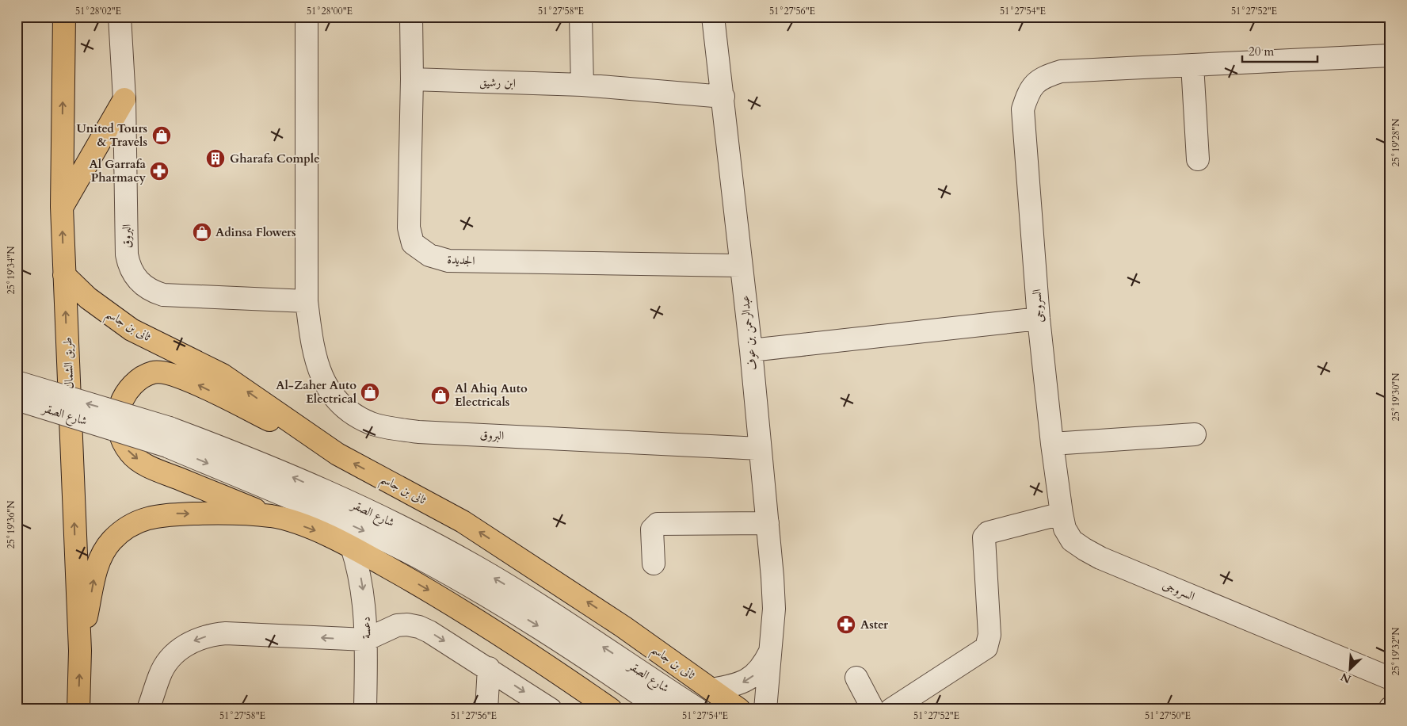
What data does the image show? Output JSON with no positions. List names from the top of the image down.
{
  "streets": {
    "main road": ["ثانى بن جاسم", "طريق الشمال"],
    "street": [
      "ابن رشيق",
      "البروق",
      "الجديدة",
      "السروجى",
      "عبدالرحمن بن عوف",
      "شارع الصقر",
      "دعسة"
    ]
  },
  "crossings": [
    ["ابن رشيق", "الجديدة"],
    ["ابن رشيق", "عبدالرحمن بن عوف"],
    ["البروق", "عبدالرحمن بن عوف"],
    ["الجديدة", "عبدالرحمن بن عوف"],
    ["ثانى بن جاسم", "عبدالرحمن بن عوف"],
    ["ثانى بن جاسم", "طريق الشمال"]
  ],
  "one_way": ["طريق الشمال", "دعسة"],
  "places": {
    "shop": [
      "United Tours & Travels",
      "Adinsa Flowers",
      "Al-Zaher Auto Electrical",
      "Al Ahiq Auto Electricals"
    ],
    "building": ["Gharafa Comple"],
    "pharmacy": ["Al Garrafa Pharmacy", "Aster"]
  },
  "scale_bar": "20 m",
  "north": "bottom left",
  "coordinates": [
    "51°28'02\"E",
    "51°28'00\"E",
    "51°27'58\"E",
    "51°27'56\"E",
    "51°27'54\"E",
    "51°27'52\"E",
    "25°19'28\"N",
    "25°19'34\"N",
    "25°19'30\"N",
    "25°19'36\"N",
    "25°19'32\"N",
    "51°27'50\"E"
  ]
}
